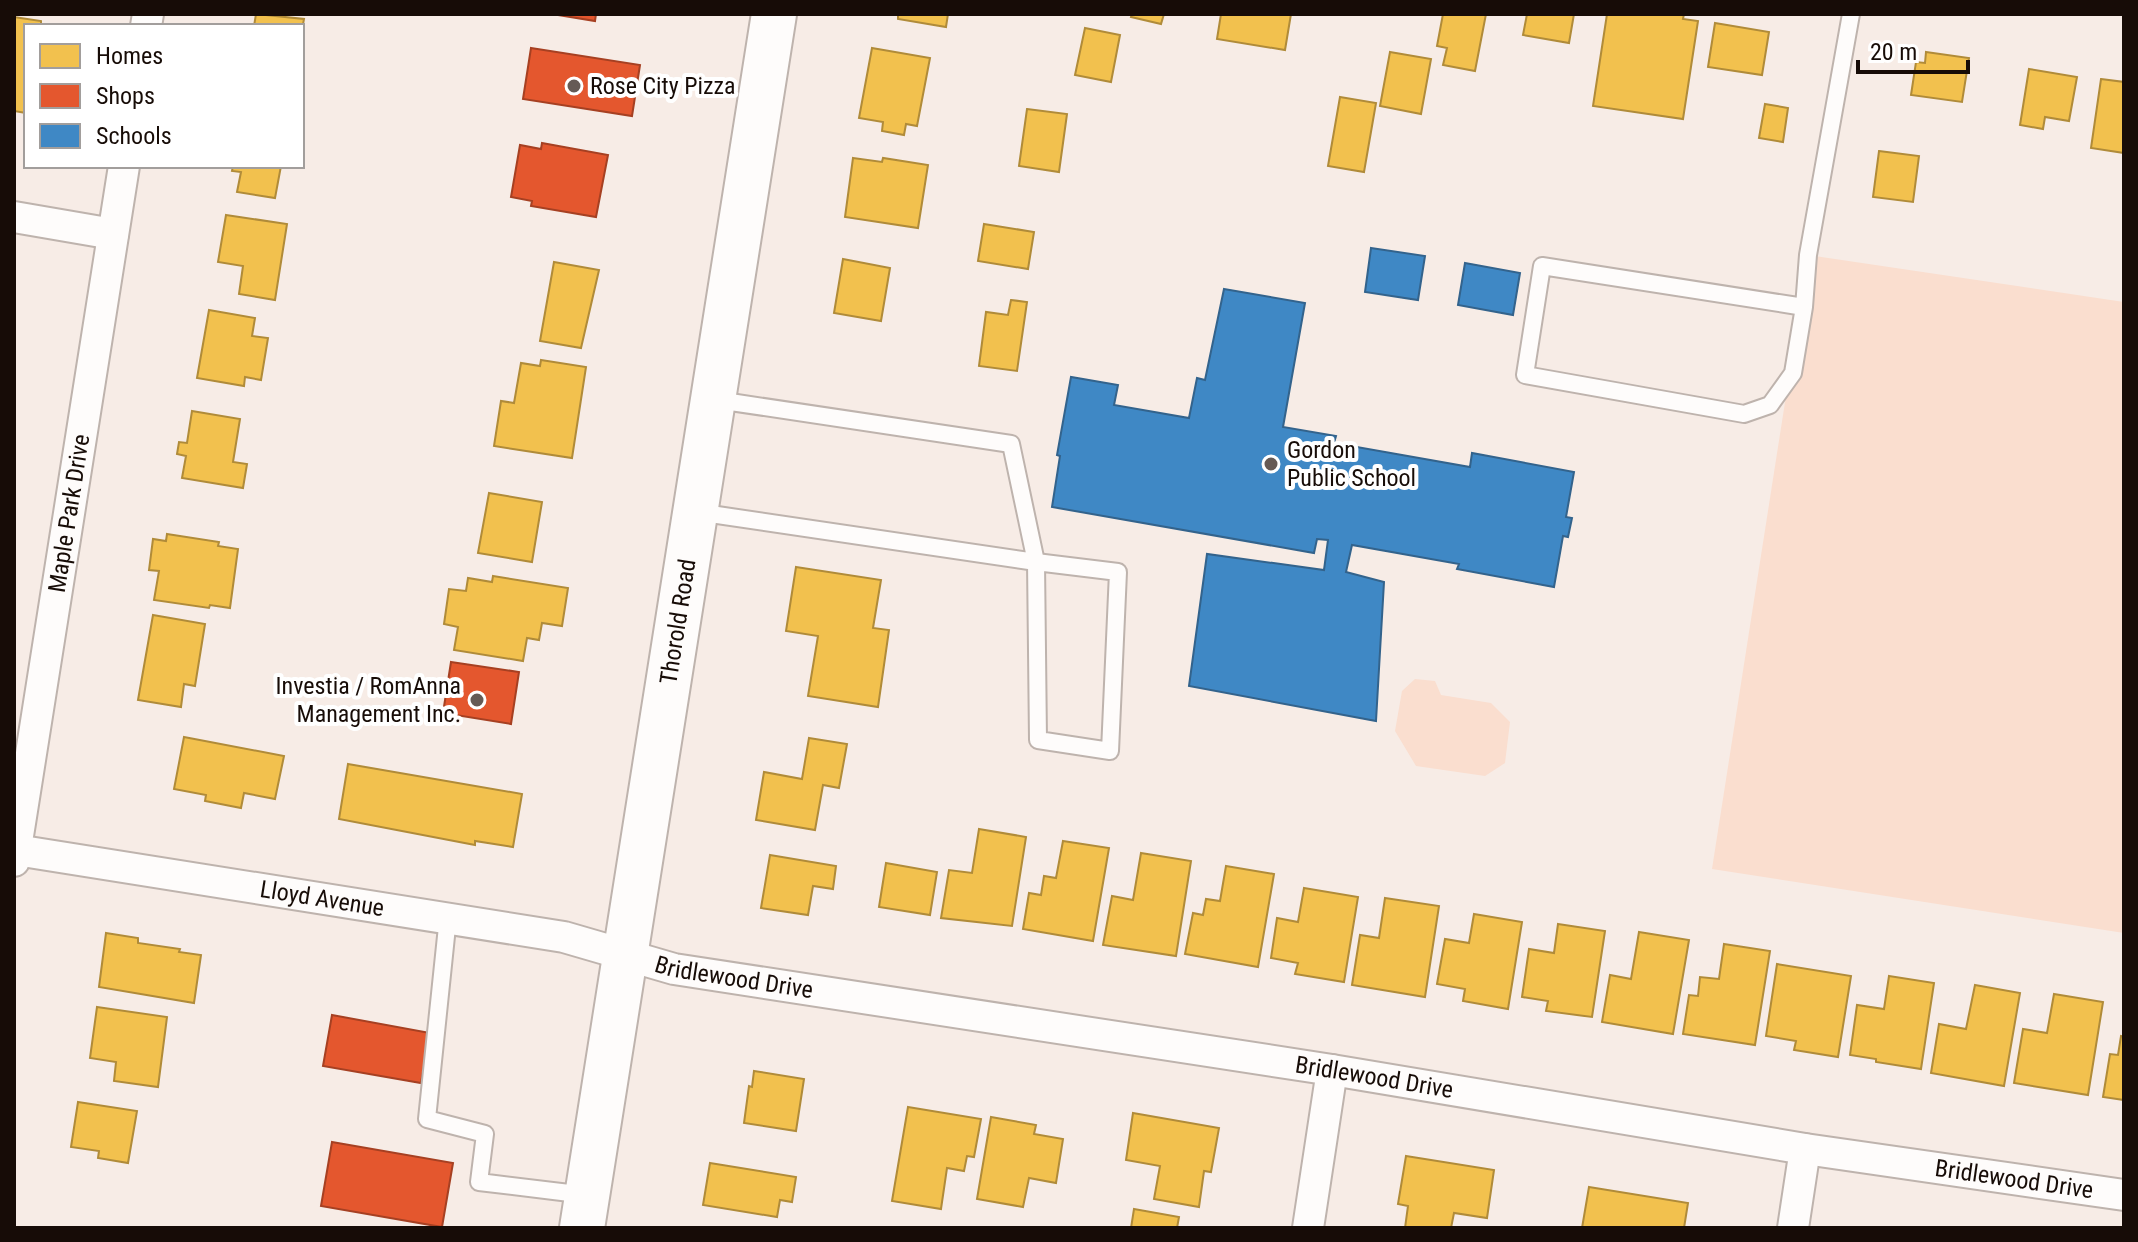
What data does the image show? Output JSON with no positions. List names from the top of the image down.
{
  "streets": {
    "street": [
      "Maple Park Drive",
      "Thorold Road",
      "Lloyd Avenue",
      "Bridlewood Drive"
    ]
  },
  "crossings": [
    ["Maple Park Drive", "Lloyd Avenue"],
    ["Thorold Road", "Lloyd Avenue"],
    ["Thorold Road", "Bridlewood Drive"],
    ["Lloyd Avenue", "Bridlewood Drive"]
  ],
  "places": ["Rose City Pizza", "Gordon Public School", "Investia / RomAnna Management Inc."],
  "legend": ["Homes", "Shops", "Schools"],
  "scale_bar": "20 m"
}
